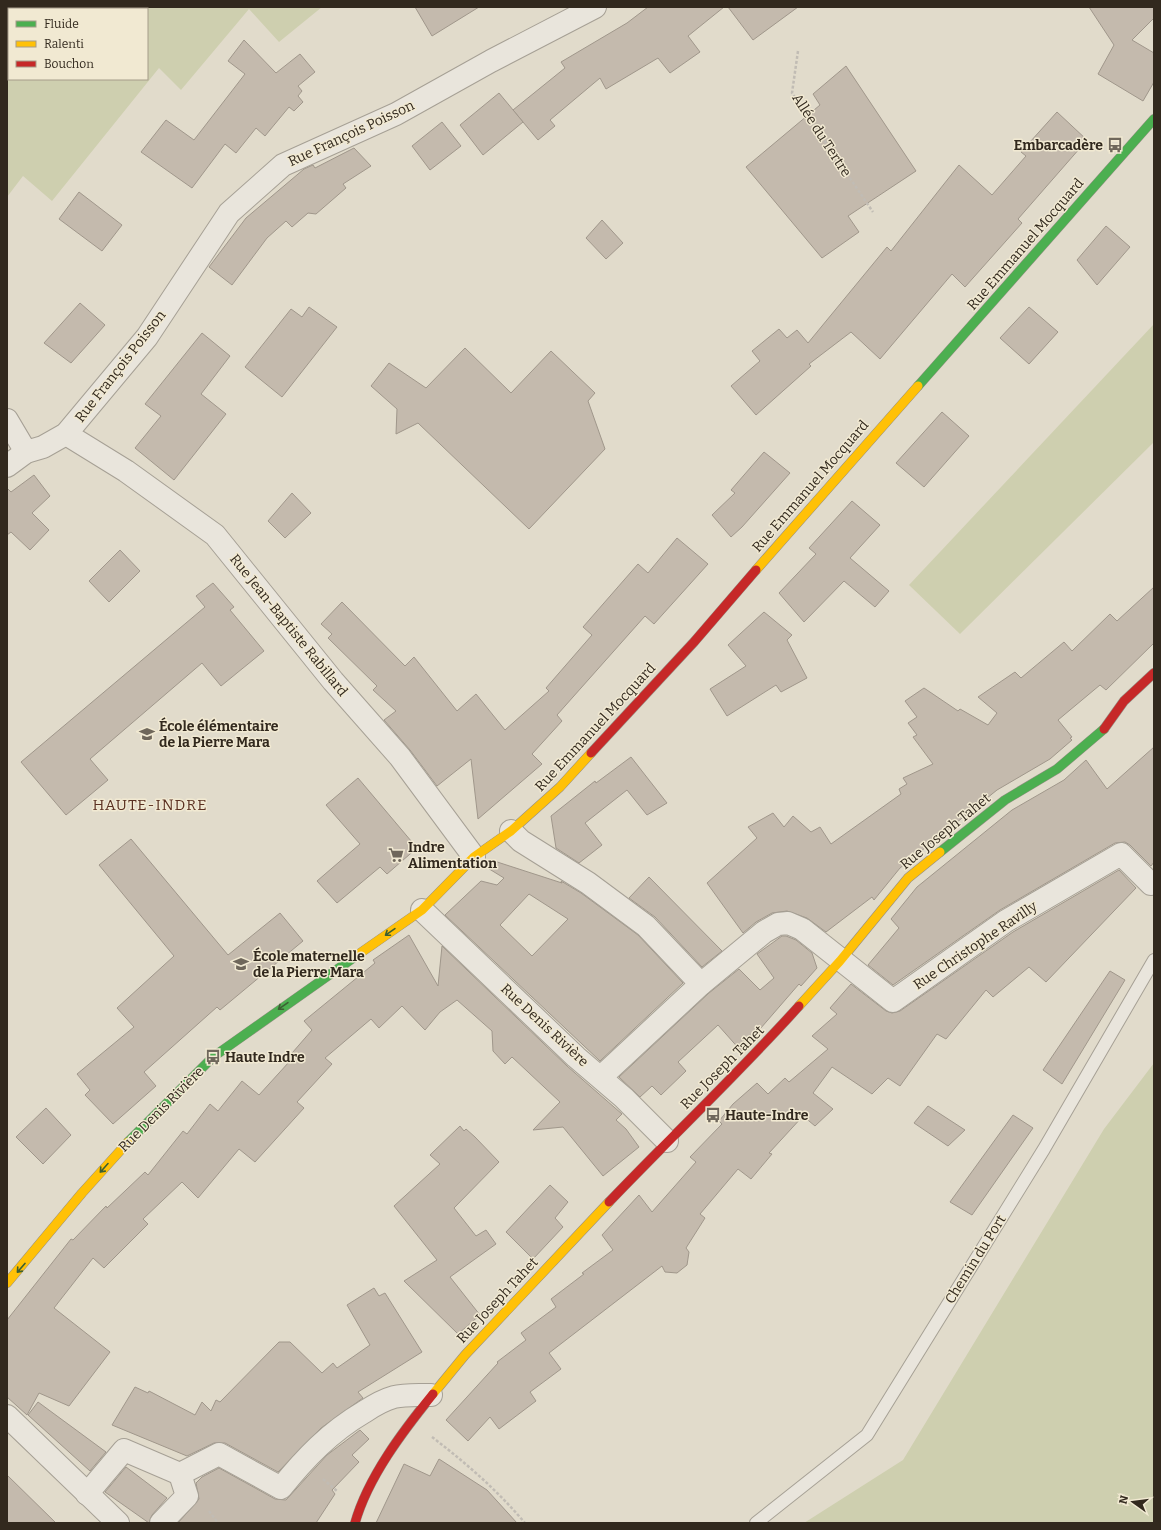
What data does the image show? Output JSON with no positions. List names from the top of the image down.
{
  "streets": {
    "street": [
      "Rue François Poisson",
      "Rue Emmanuel Mocquard",
      "Rue Jean-Baptiste Rabillard",
      "Rue Joseph Tahet",
      "Rue Christophe Ravilly",
      "Rue Denis Rivière"
    ],
    "lane": ["Chemin du Port"],
    "path": ["Allée du Tertre"]
  },
  "crossings": [
    ["Rue François Poisson", "Rue Jean-Baptiste Rabillard"],
    ["Rue Emmanuel Mocquard", "Rue Jean-Baptiste Rabillard"],
    ["Rue Emmanuel Mocquard", "Rue Denis Rivière"],
    ["Rue Jean-Baptiste Rabillard", "Rue Denis Rivière"],
    ["Rue Joseph Tahet", "Rue Christophe Ravilly"],
    ["Rue Joseph Tahet", "Rue Denis Rivière"]
  ],
  "one_way": ["Rue Denis Rivière"],
  "districts": ["HAUTE-INDRE"],
  "places": {
    "bus stop": ["Embarcadère", "Haute Indre", "Haute-Indre"],
    "school or university": ["École élémentaire de la Pierre Mara", "École maternelle de la Pierre Mara"],
    "supermarket": ["Indre Alimentation"]
  },
  "legend": ["Fluide", "Ralenti", "Bouchon"],
  "north": "left"
}
